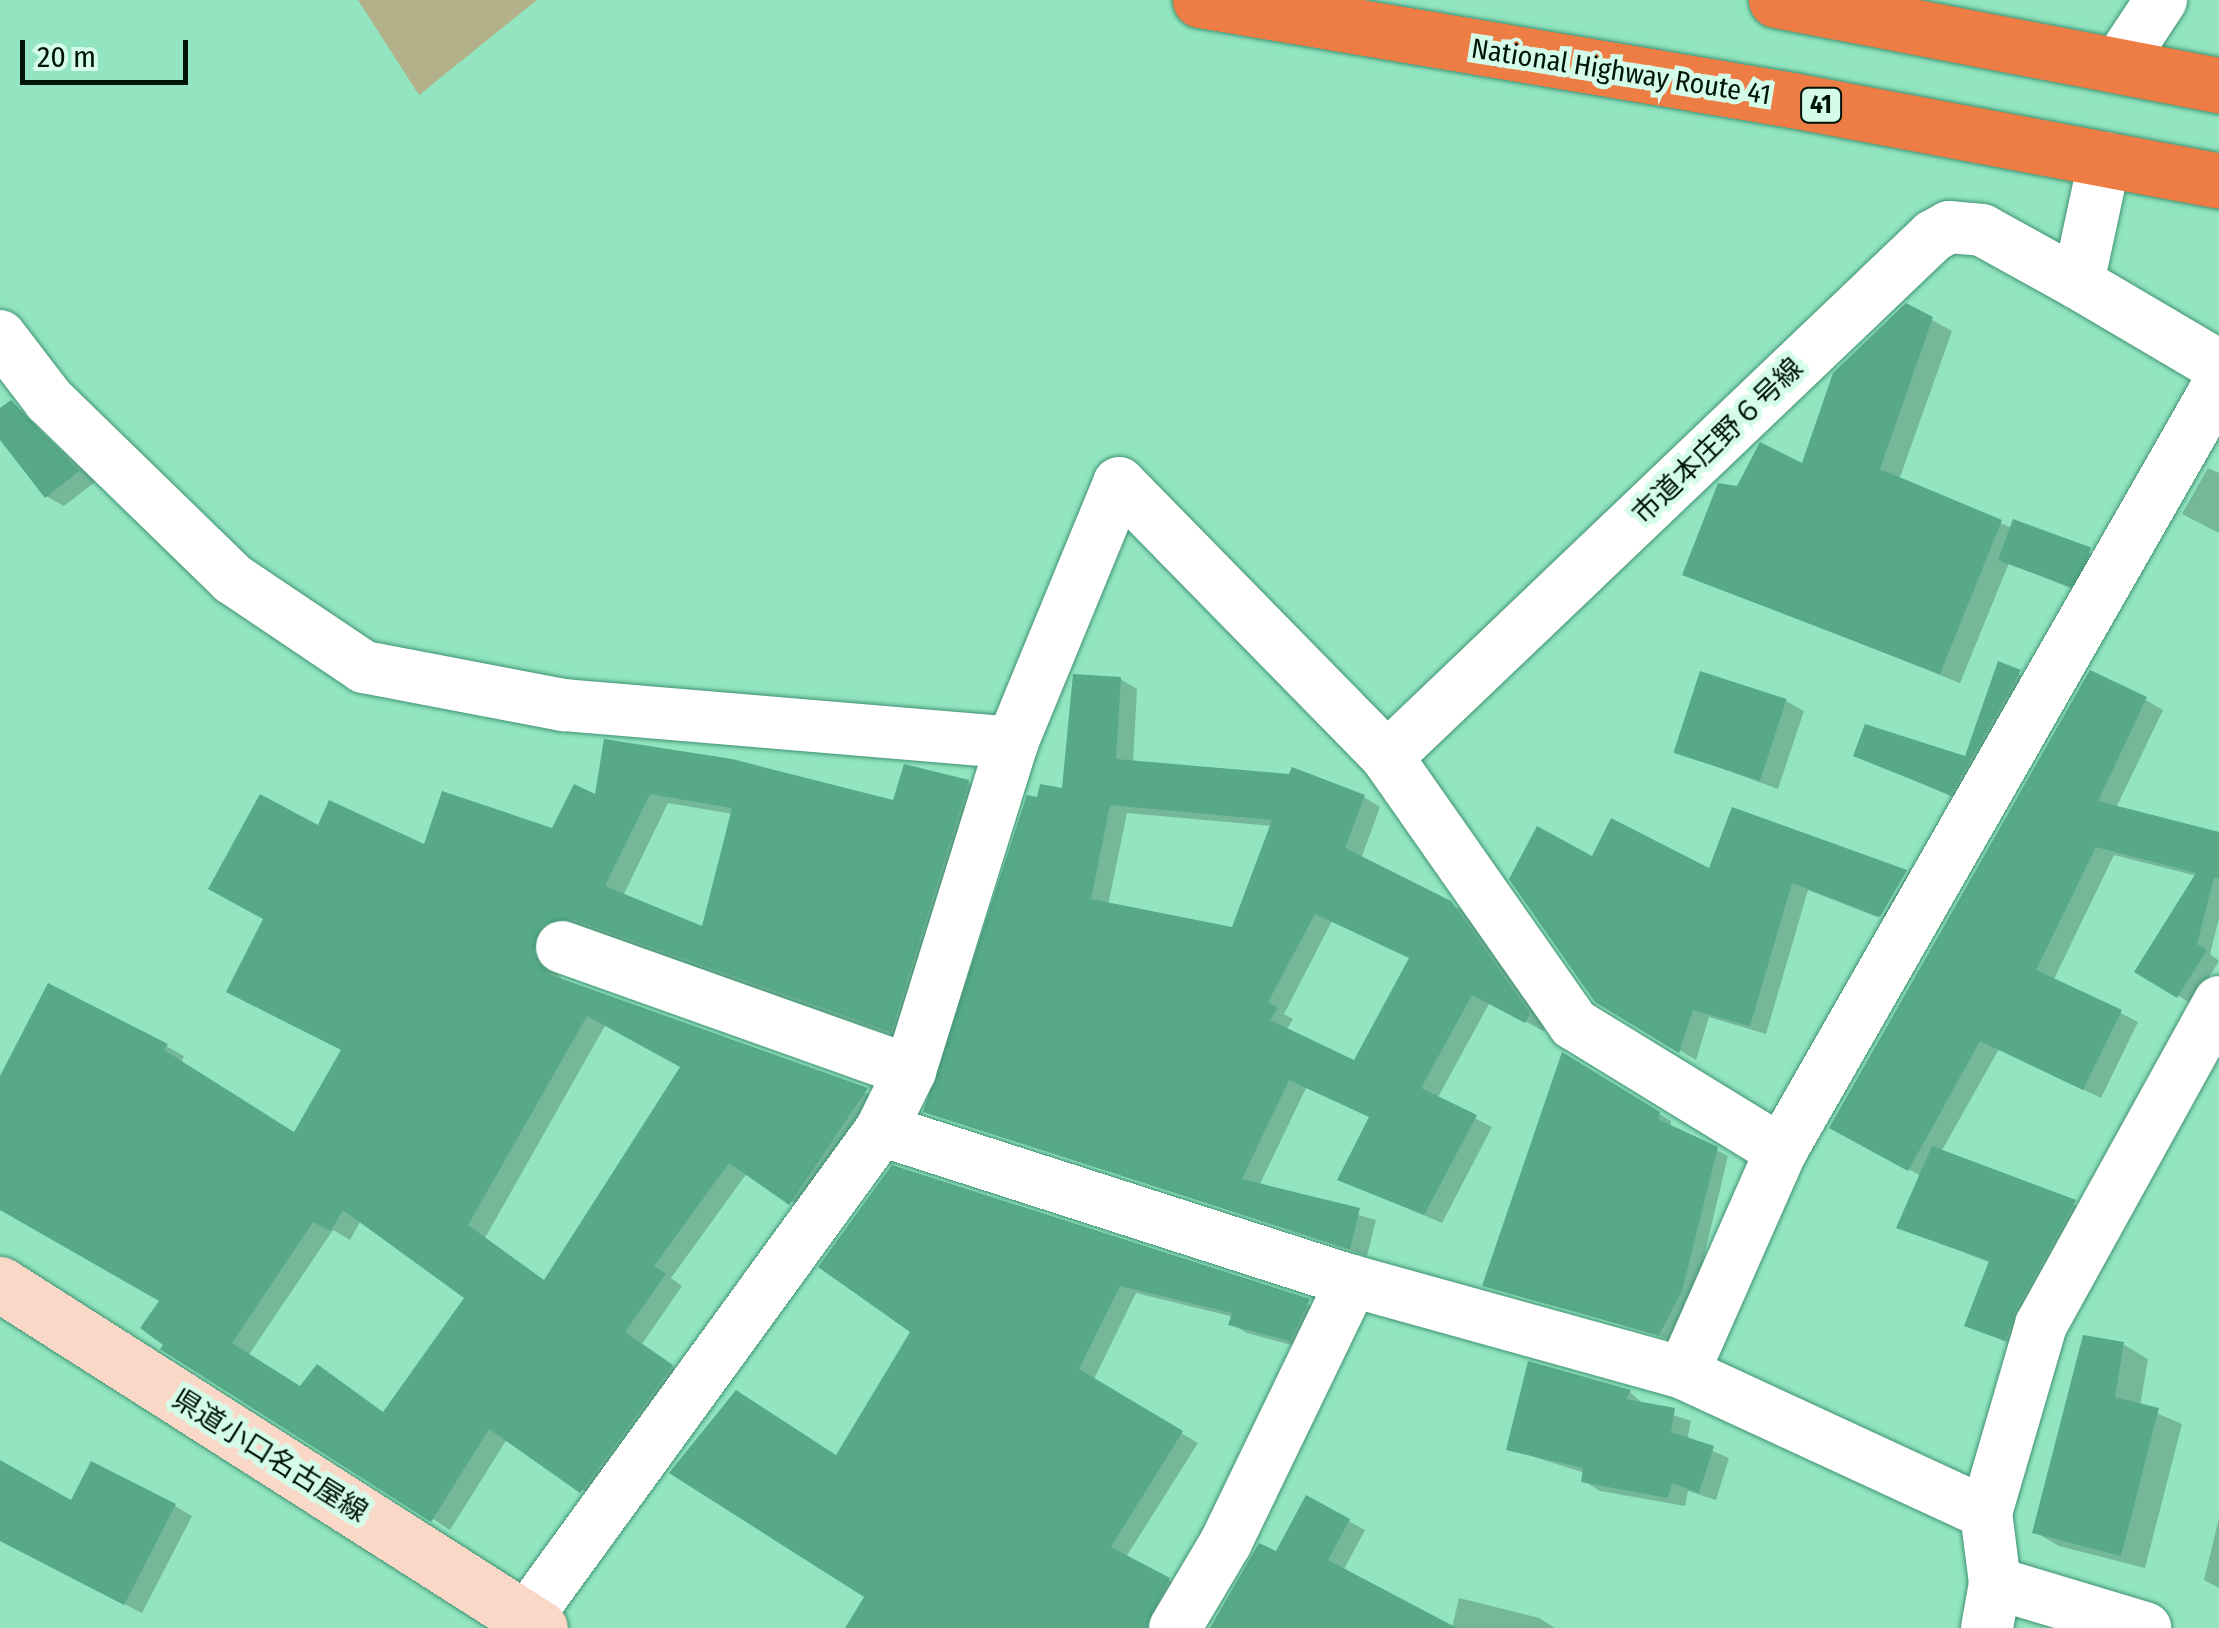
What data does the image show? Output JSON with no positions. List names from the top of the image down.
{
  "streets": {
    "highway": ["National Highway Route 41", "41"],
    "main road": ["県道小口名古屋線"],
    "street": ["市道本庄野６号線"]
  },
  "scale_bar": "20 m"
}
